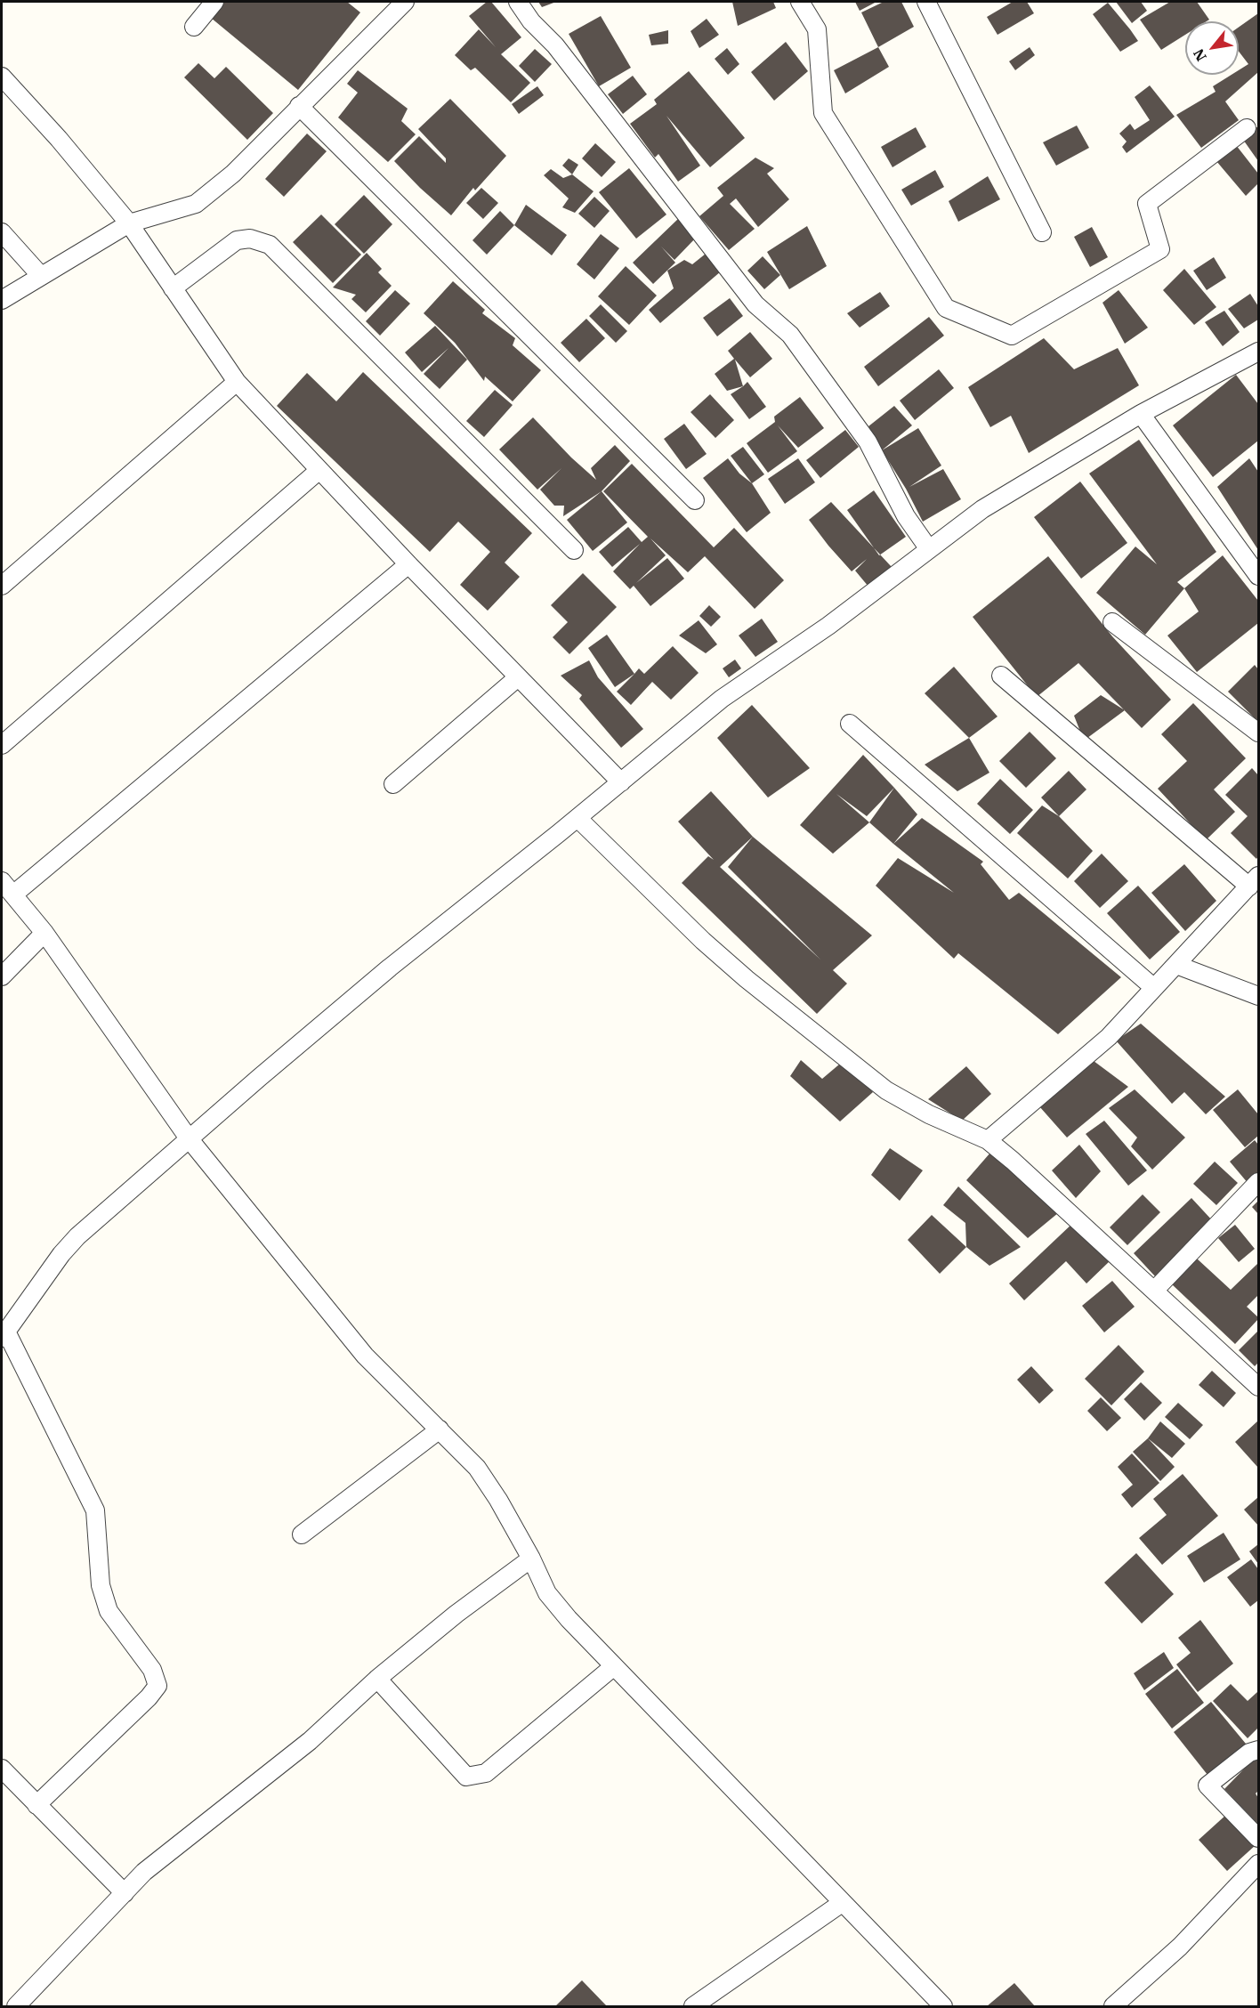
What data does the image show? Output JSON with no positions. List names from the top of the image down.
{
  "north": "bottom left"
}
